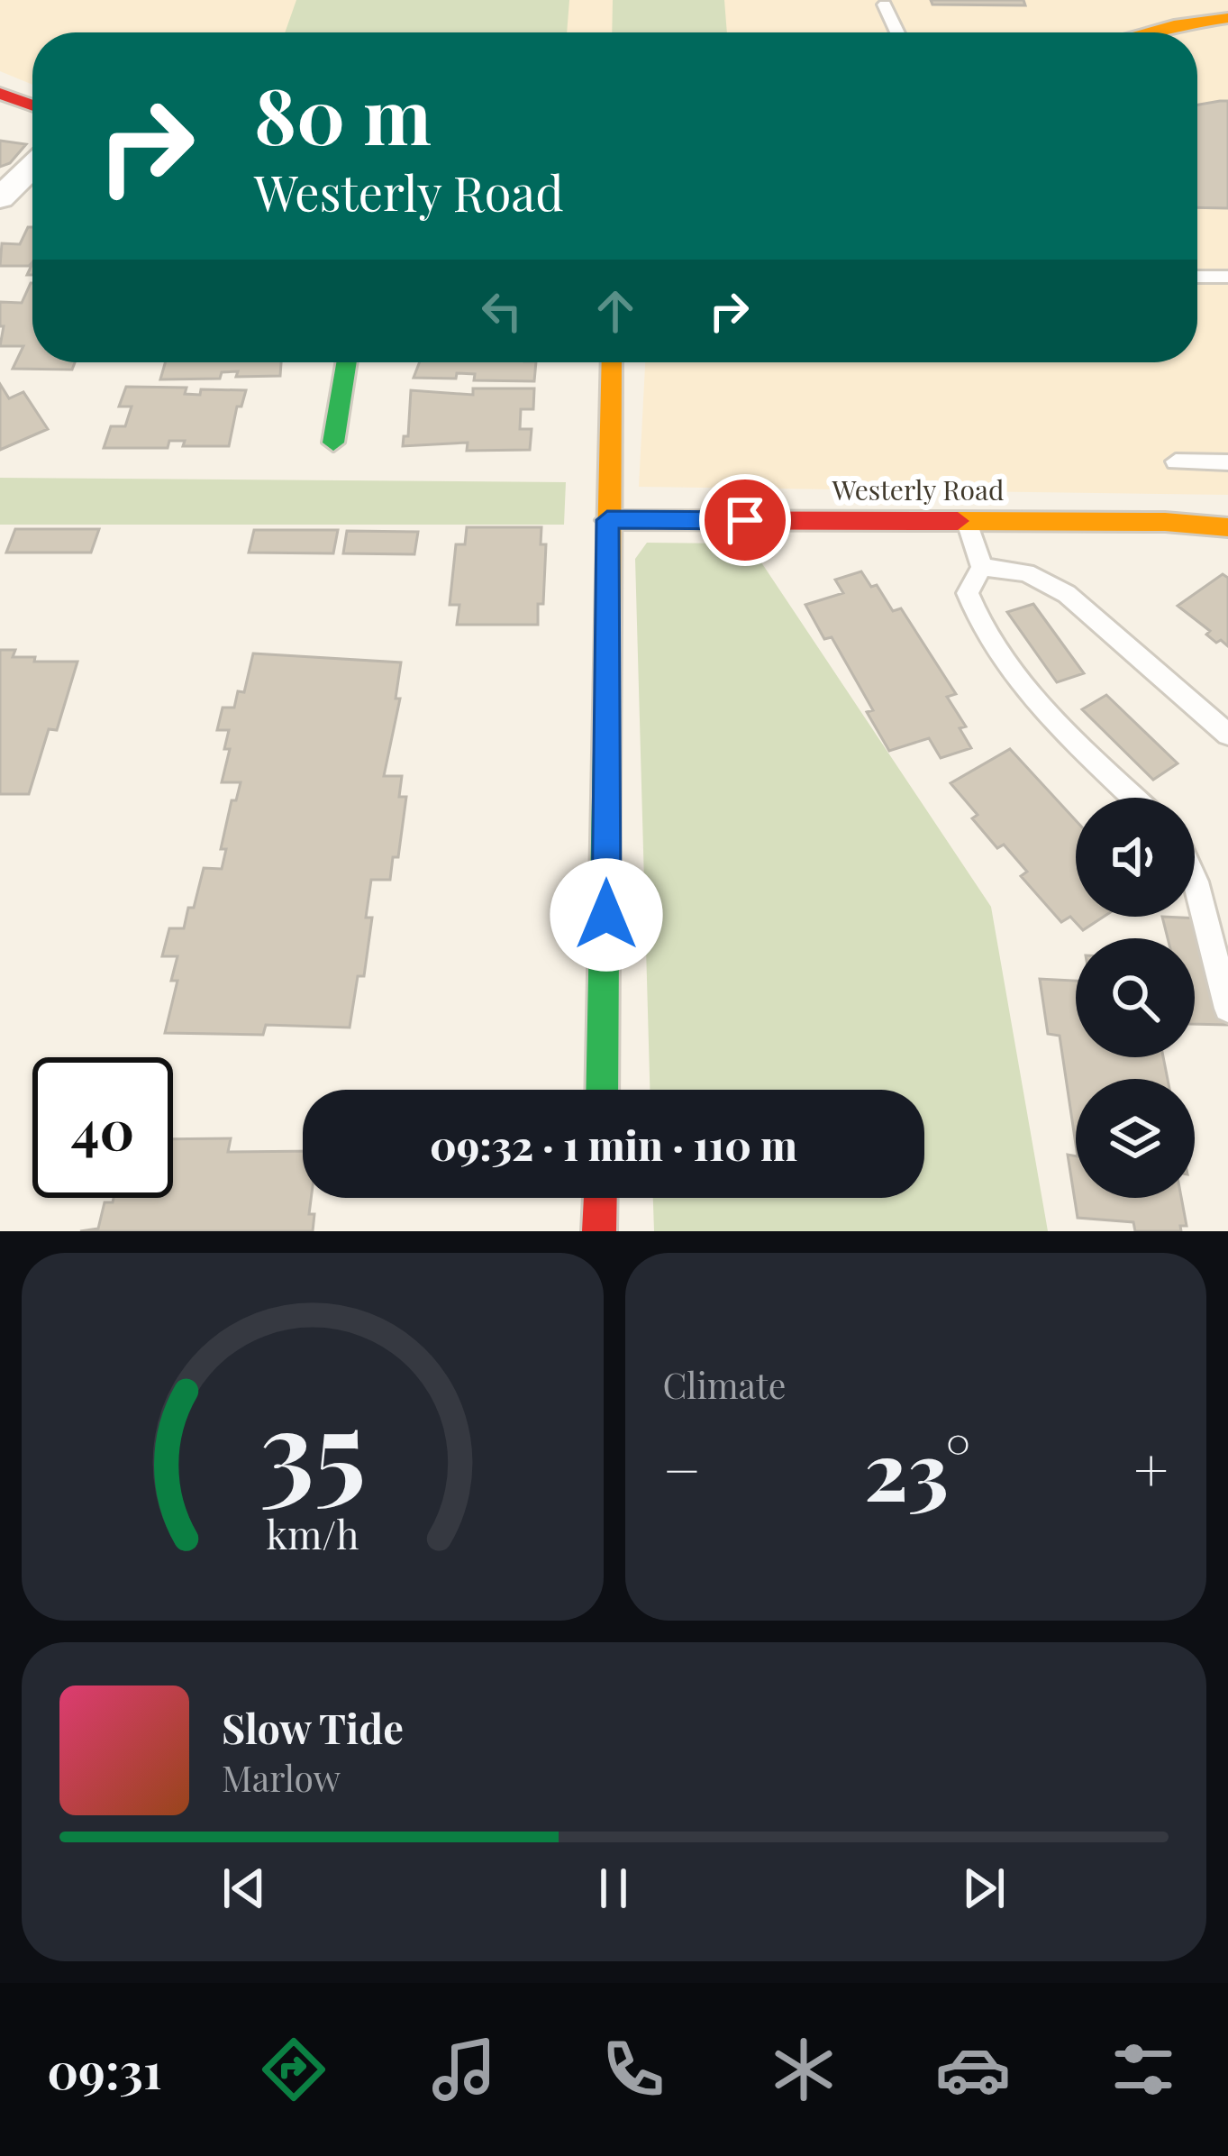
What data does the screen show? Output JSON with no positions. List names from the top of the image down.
{
  "streets": {
    "street": ["Westerly Road"]
  },
  "page": {
    "turn": ["80 m", "Westerly Road"],
    "limit": "40",
    "trip": "09:32 · 1 min · 110 m",
    "tile": "Climate",
    "heat": ["−", "23°", "+"],
    "song": ["Slow Tide", "Marlow"],
    "tabs": "09:31",
    "gauge": ["35", "km/h"]
  }
}
